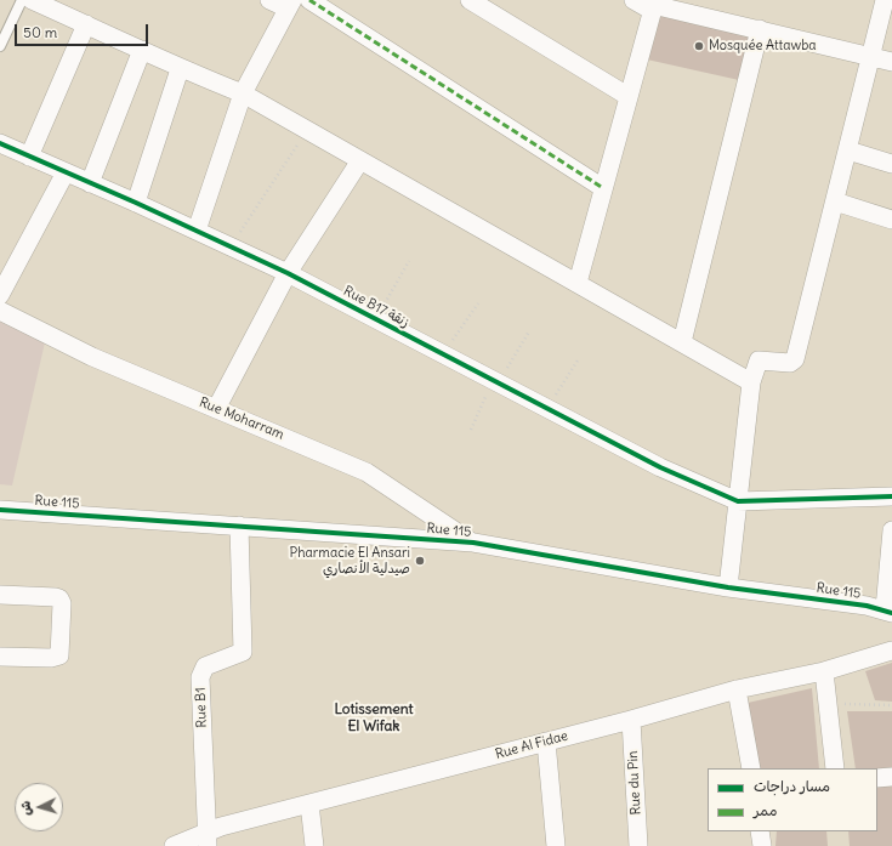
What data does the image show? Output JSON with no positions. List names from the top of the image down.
{
  "streets": {
    "street": [
      "Rue B17 زنقة",
      "Rue Moharram",
      "Rue 115",
      "Rue B1",
      "Rue Al Fidae",
      "Rue du Pin"
    ]
  },
  "crossings": [
    ["Rue Moharram", "Rue 115"],
    ["Rue 115", "Rue B1"],
    ["Rue B1", "Rue Al Fidae"],
    ["Rue Al Fidae", "Rue du Pin"]
  ],
  "districts": ["Lotissement El Wifak"],
  "places": ["Mosquée Attawba", "Pharmacie El Ansari صيدلية الأنصاري"],
  "legend": ["مسار دراجات", "ممر"],
  "scale_bar": "50 m",
  "north": "left"
}
